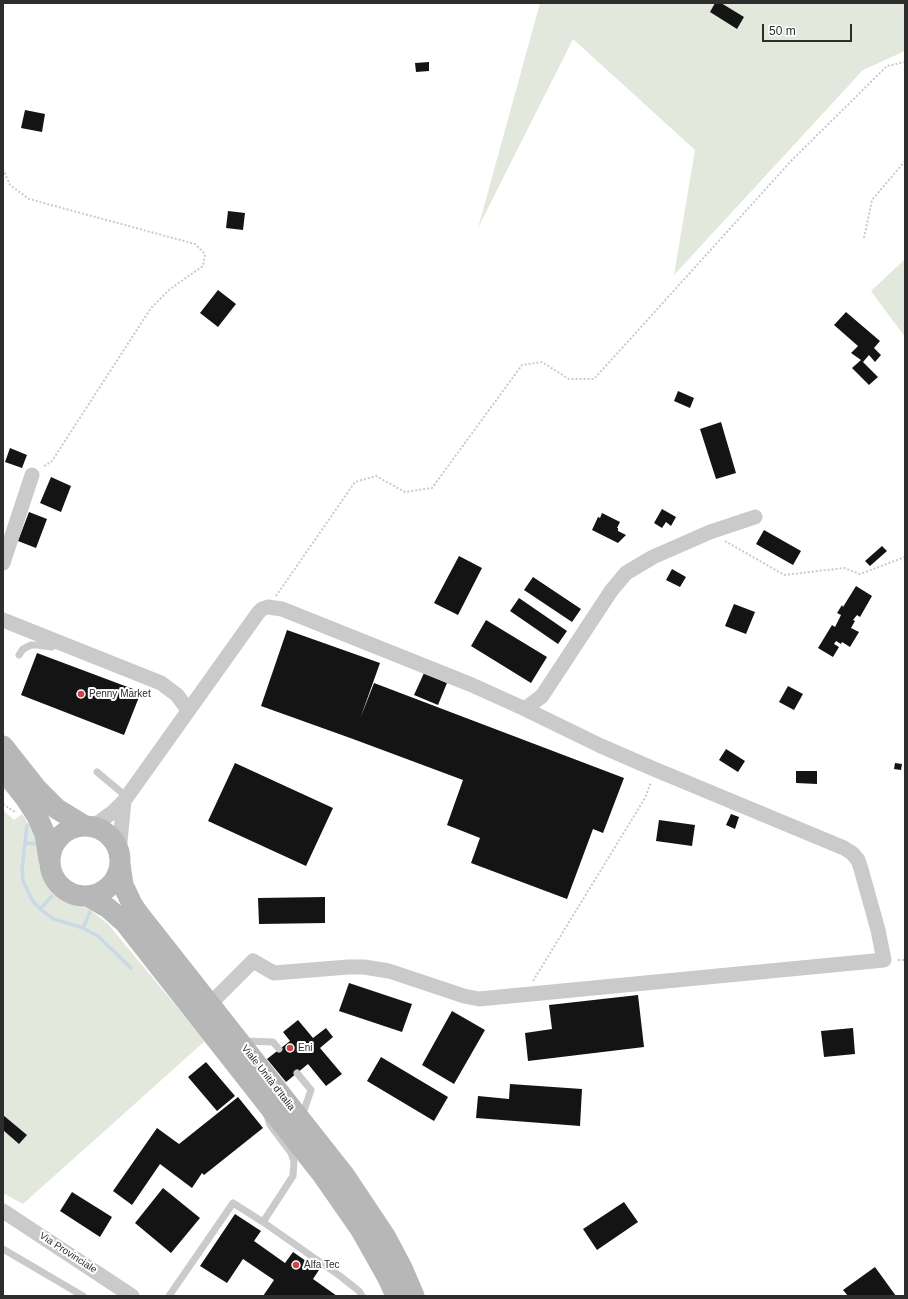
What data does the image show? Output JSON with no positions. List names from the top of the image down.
{
  "streets": {
    "main road": ["Viale Unità d'Italia"],
    "street": ["Via Provinciale"]
  },
  "places": ["Penny Market", "Eni", "Alfa Tec"],
  "scale_bar": "50 m"
}
